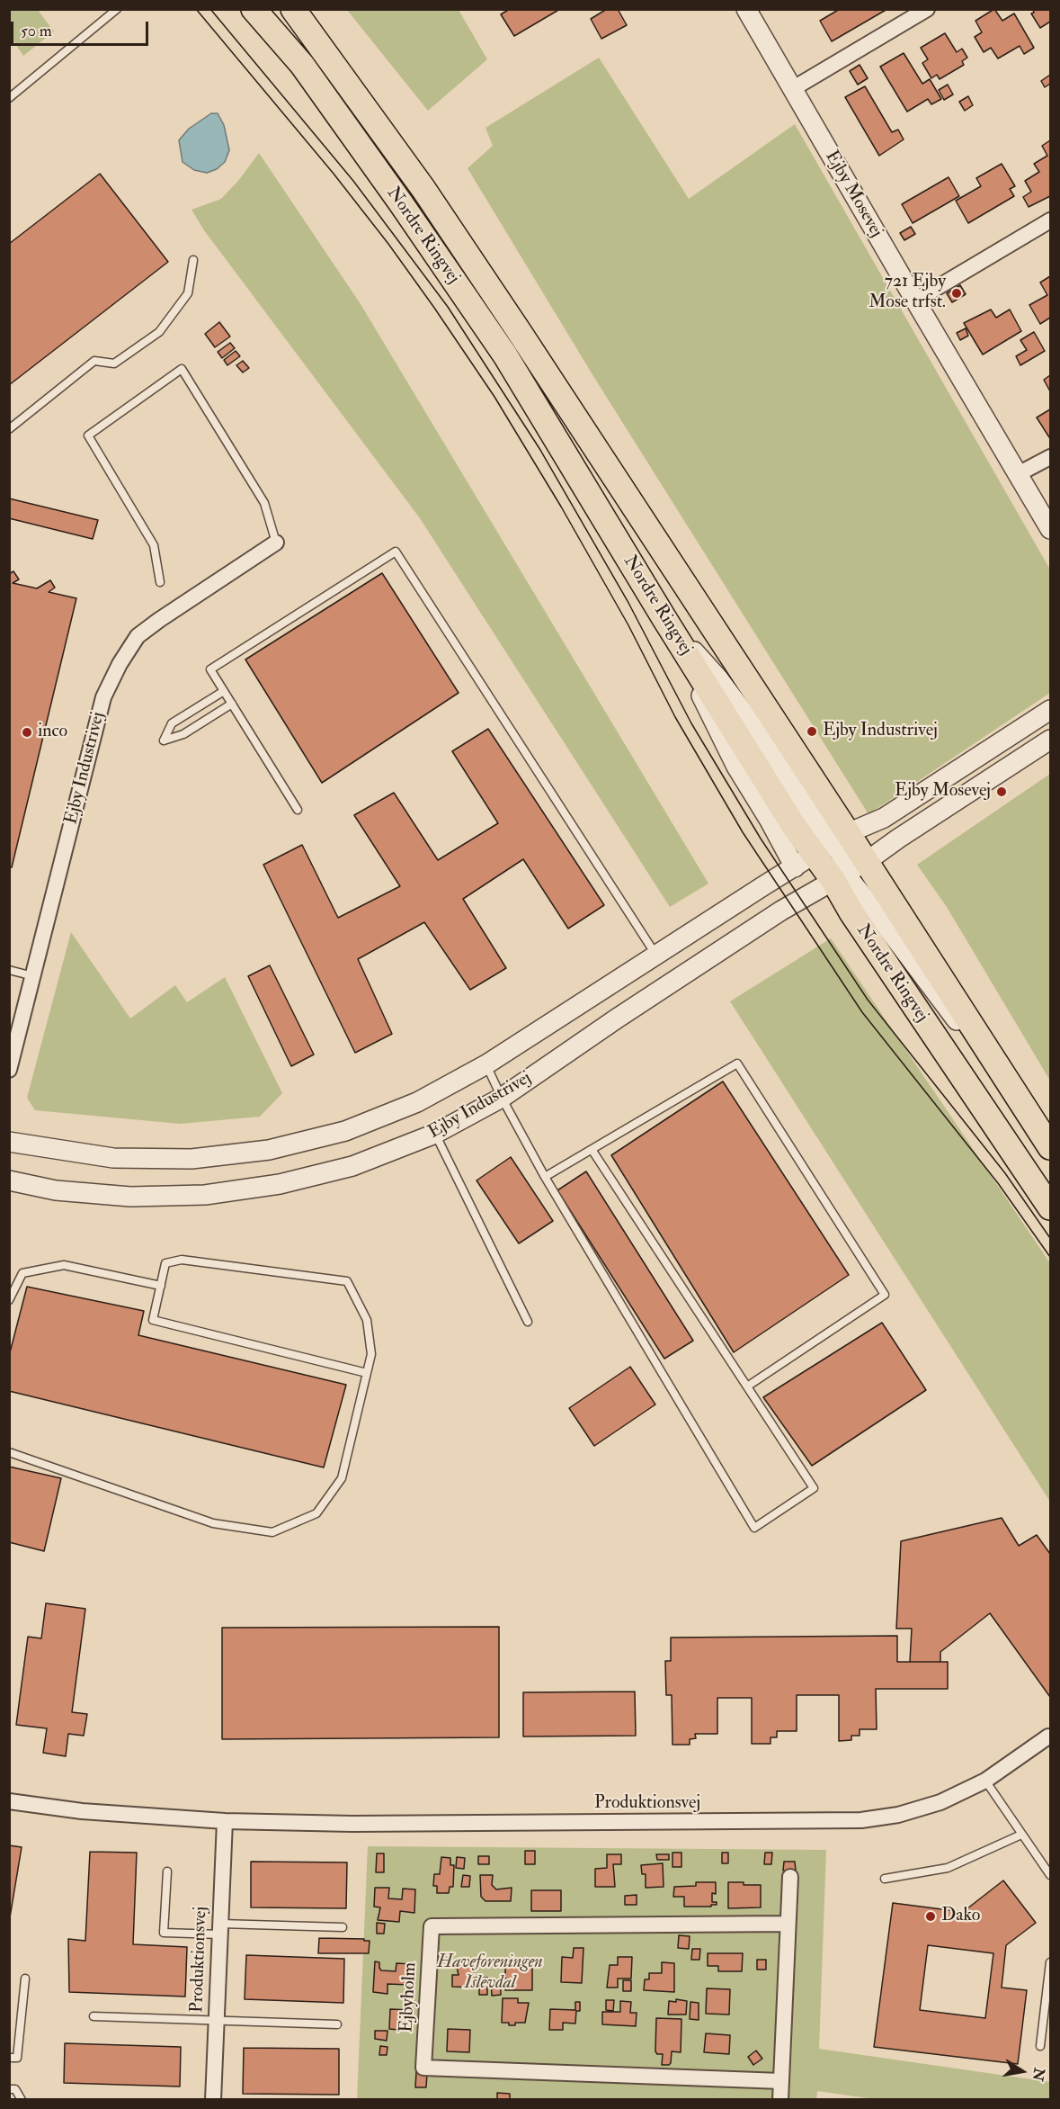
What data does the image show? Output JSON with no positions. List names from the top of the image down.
{
  "streets": {
    "main road": ["Nordre Ringvej"],
    "street": [
      "Ejby Mosevej",
      "Ejby Industrivej",
      "Produktionsvej",
      "Ejbyholm"
    ]
  },
  "crossings": [
    ["Nordre Ringvej", "Ejby Industrivej"]
  ],
  "parks": ["Haveforeningen Islevdal"],
  "places": [
    "721 Ejby Mose trfst.",
    "Ejby Industrivej",
    "inco",
    "Ejby Mosevej",
    "Dako"
  ],
  "scale_bar": "50 m",
  "north": "right"
}
